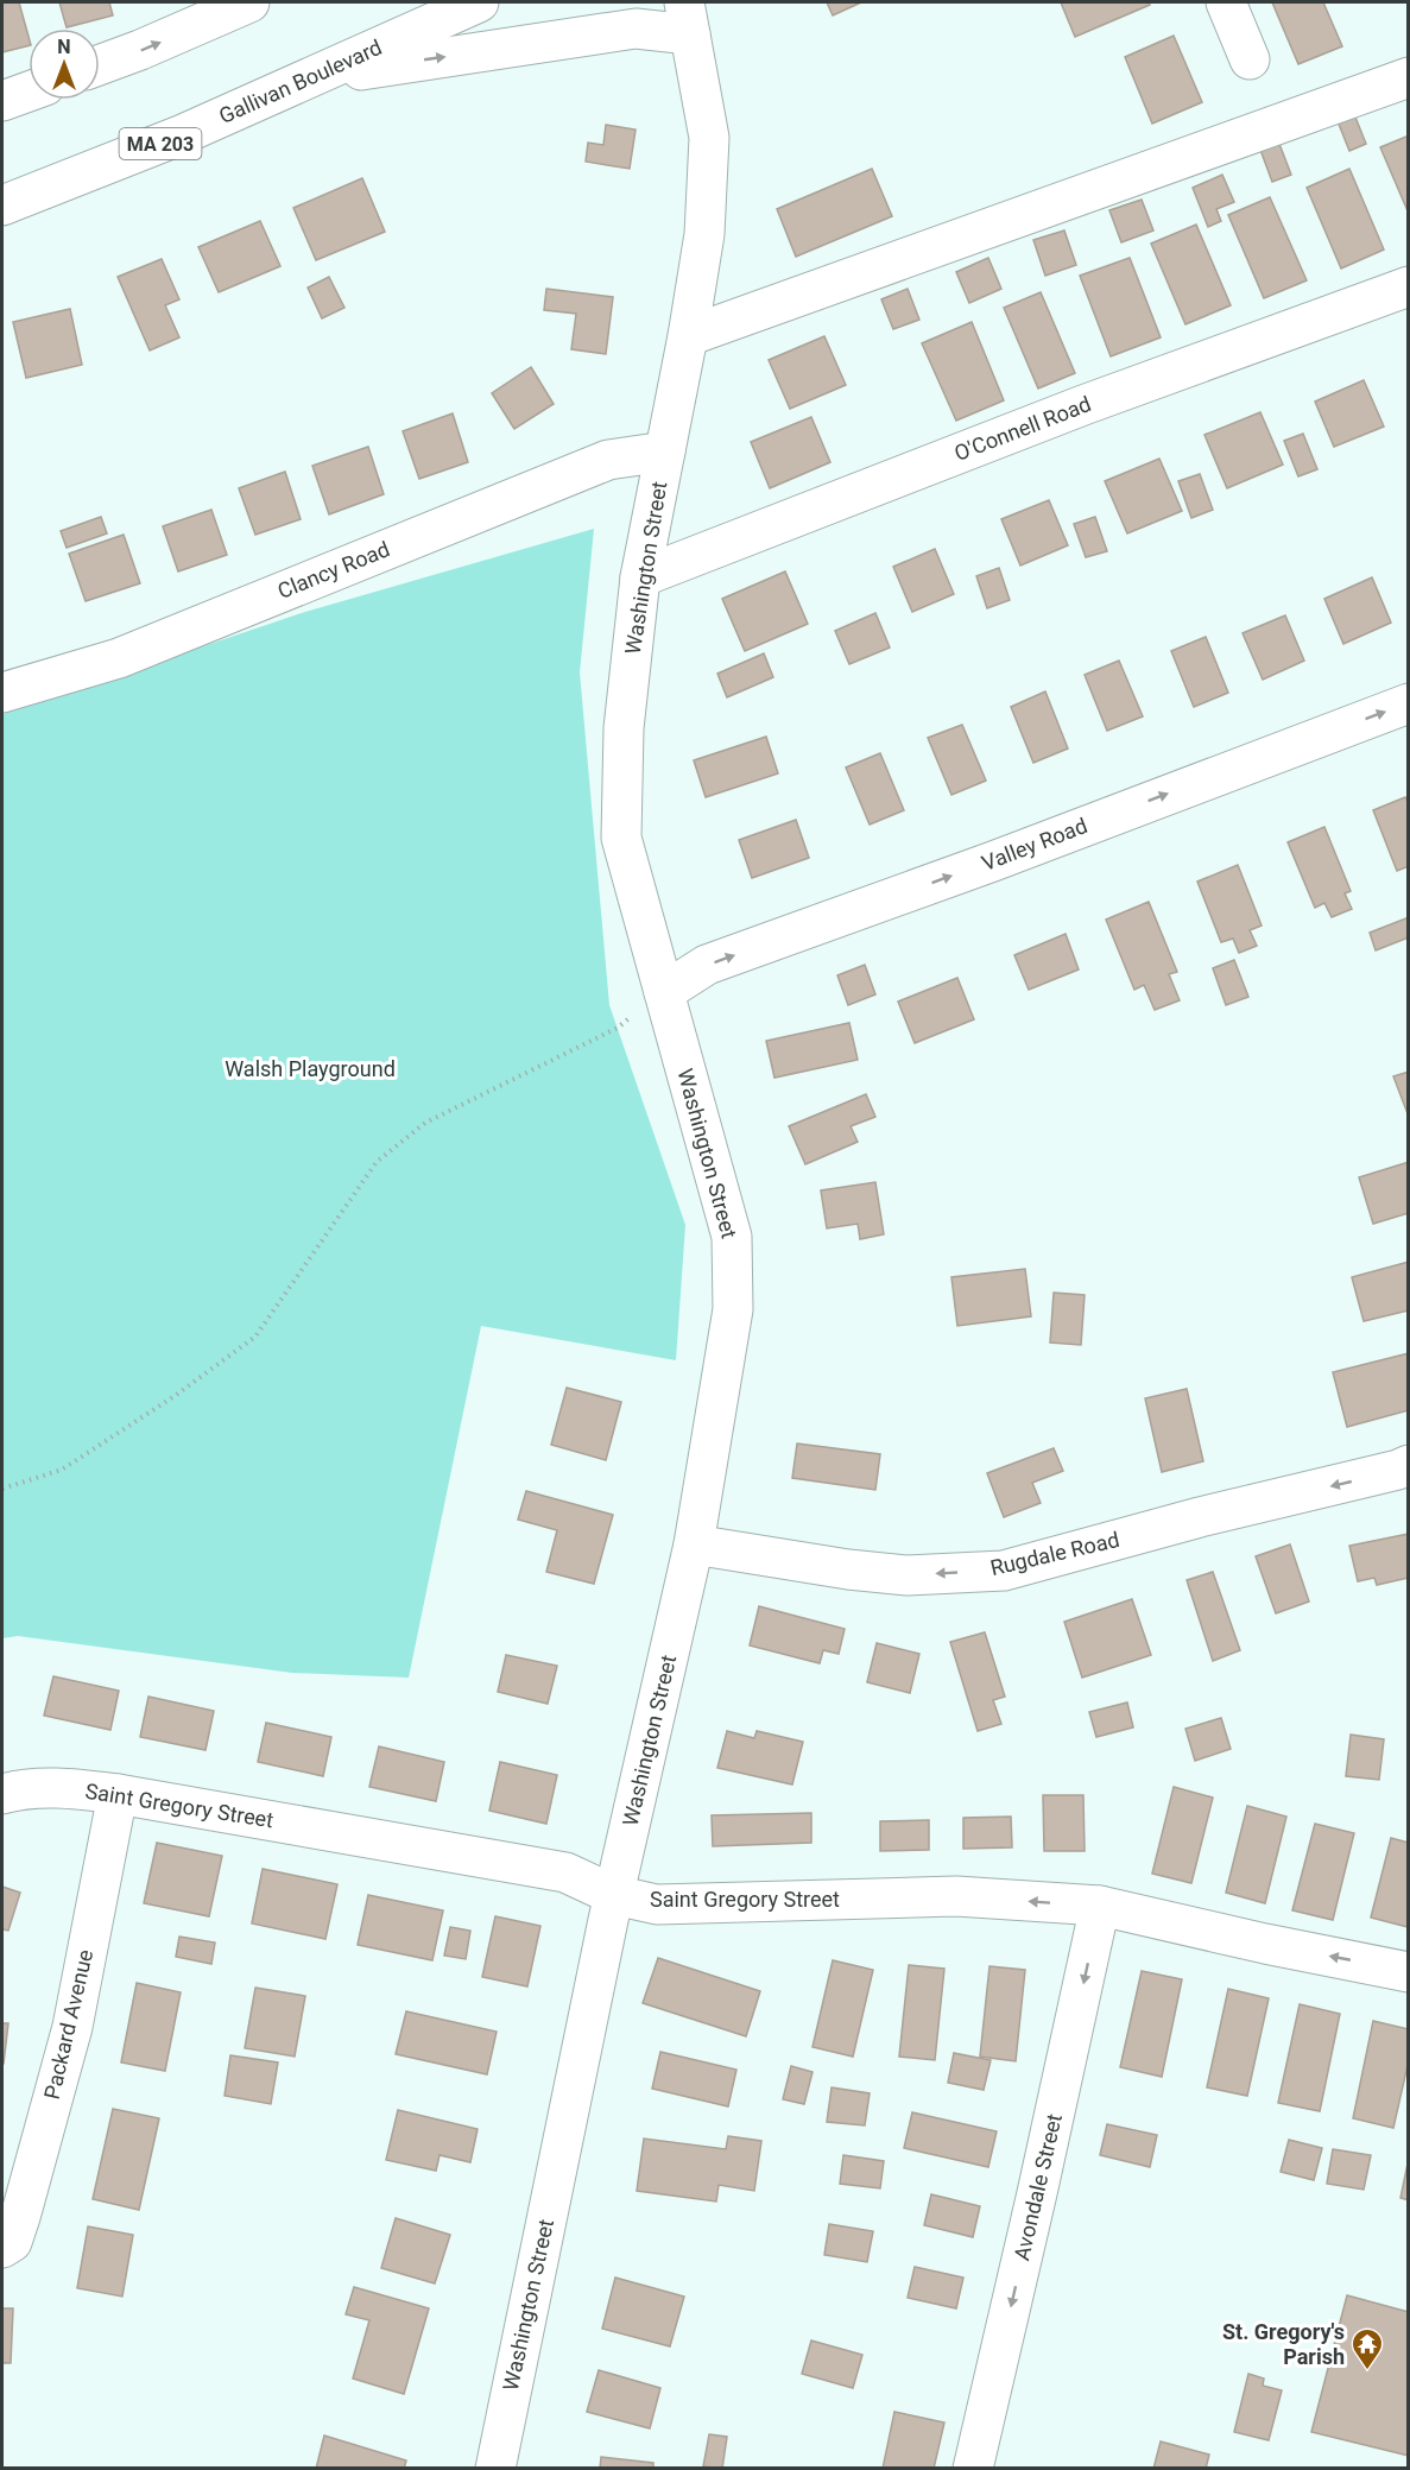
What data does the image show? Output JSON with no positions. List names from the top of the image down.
{
  "streets": {
    "main road": [
      "Gallivan Boulevard",
      "MA 203",
      "O'Connell Road",
      "Washington Street",
      "Clancy Road",
      "Valley Road",
      "Rugdale Road",
      "Saint Gregory Street",
      "Packard Avenue",
      "Avondale Street"
    ]
  },
  "crossings": [
    ["O'Connell Road", "Washington Street"],
    ["Washington Street", "Clancy Road"],
    ["Washington Street", "Valley Road"],
    ["Washington Street", "Rugdale Road"],
    ["Washington Street", "Saint Gregory Street"],
    ["Saint Gregory Street", "Packard Avenue"],
    ["Saint Gregory Street", "Avondale Street"]
  ],
  "one_way": [
    "Valley Road",
    "Rugdale Road",
    "Saint Gregory Street",
    "Avondale Street"
  ],
  "parks": ["Walsh Playground"],
  "places": {
    "temple": ["St. Gregory's Parish"]
  },
  "north": "top"
}
